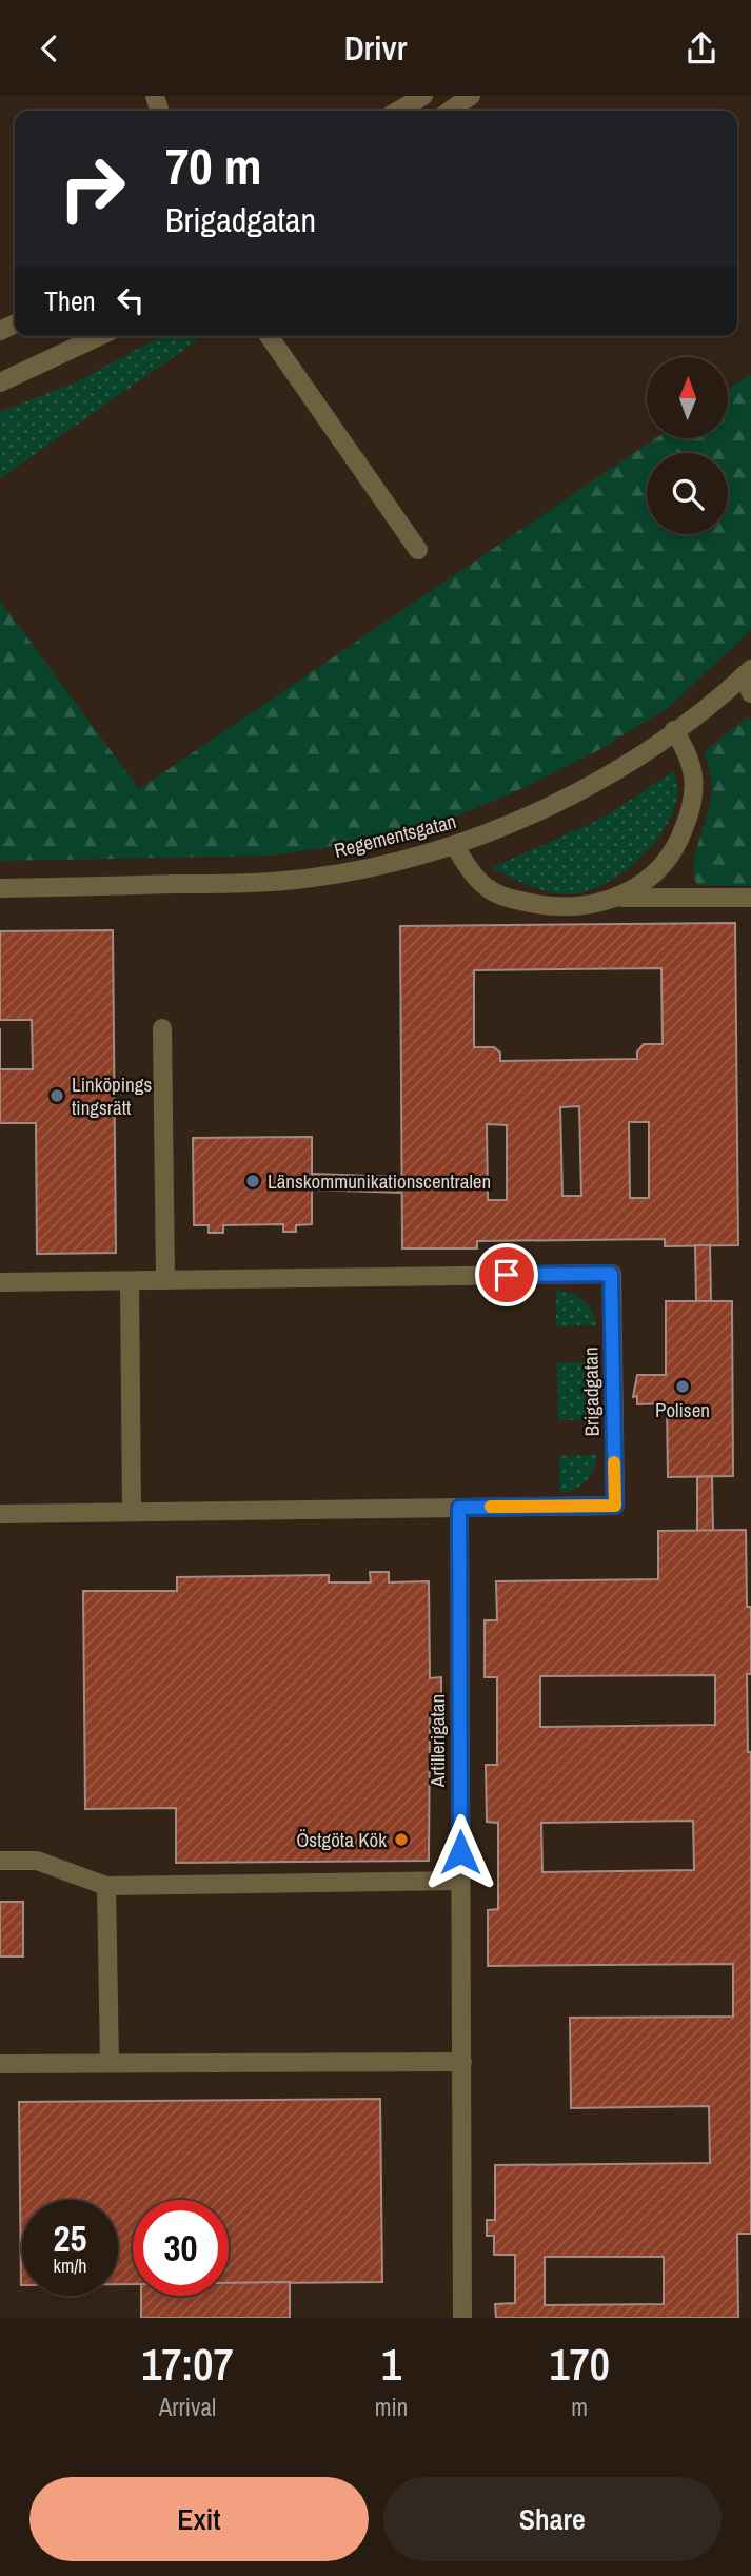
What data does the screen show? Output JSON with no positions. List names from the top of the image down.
{
  "streets": {
    "street": ["Regementsgatan", "Brigadgatan", "Artillerigatan"]
  },
  "crossings": [
    ["Brigadgatan", "Artillerigatan"]
  ],
  "places": [
    "Linköpings tingsrätt",
    "Länskommunikationscentralen",
    "Polisen",
    "Östgöta Kök"
  ],
  "north": "top",
  "page": {
    "header": "Drivr",
    "turn": ["70 m", "Brigadgatan"],
    "then": "Then",
    "speed": "25 km/h",
    "limit": "30",
    "eta": [
      "17:07",
      "Arrival",
      "1",
      "min",
      "170",
      "m"
    ],
    "buttons": ["Exit", "Share"]
  }
}
